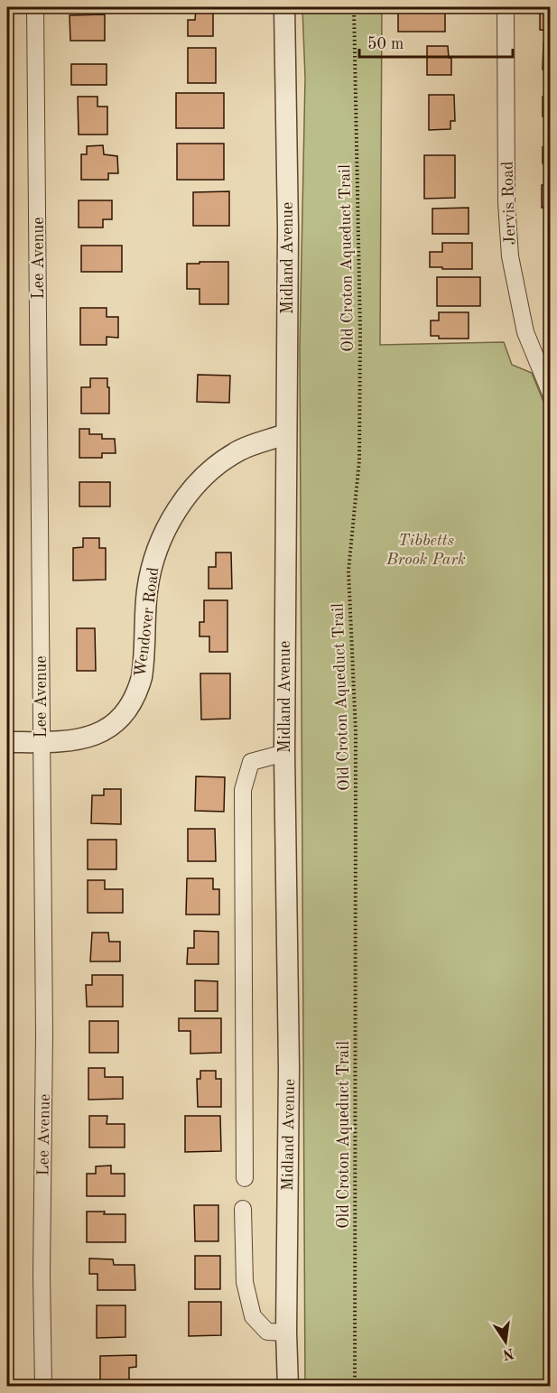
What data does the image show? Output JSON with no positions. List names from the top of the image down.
{
  "streets": {
    "street": [
      "Jervis Road",
      "Lee Avenue",
      "Midland Avenue",
      "Wendover Road"
    ],
    "path": ["Old Croton Aqueduct Trail"]
  },
  "crossings": [
    ["Lee Avenue", "Wendover Road"],
    ["Midland Avenue", "Wendover Road"]
  ],
  "parks": ["Tibbetts Brook Park"],
  "scale_bar": "50 m",
  "north": "bottom"
}
